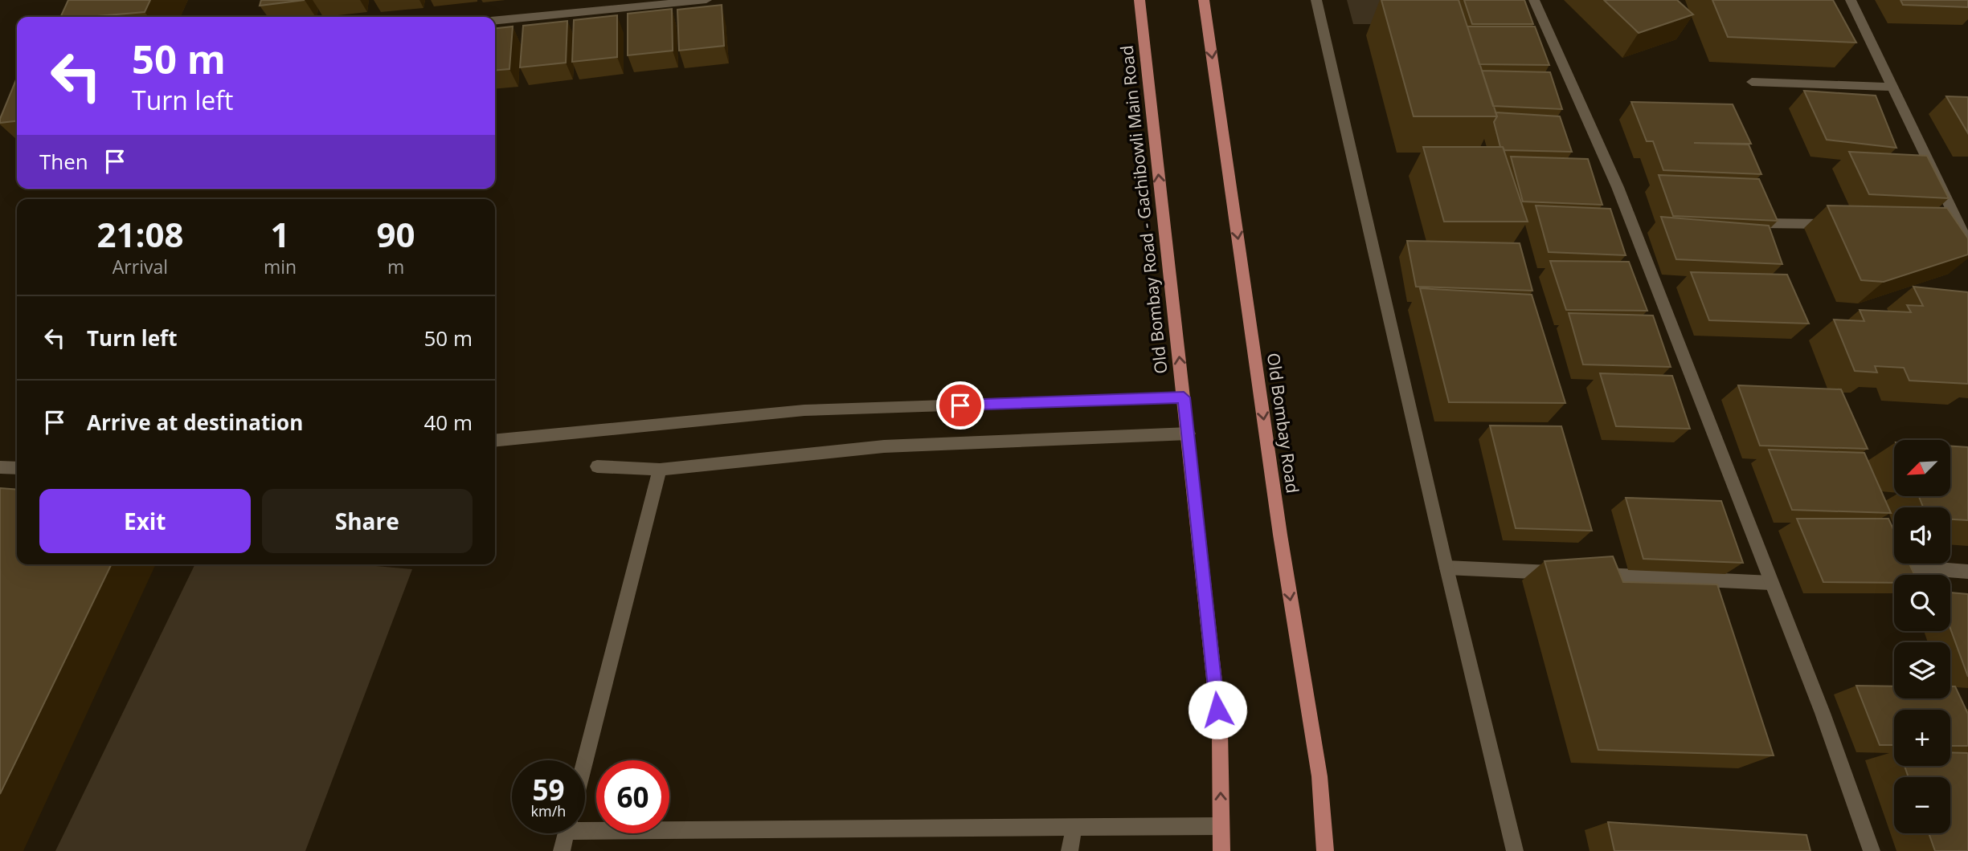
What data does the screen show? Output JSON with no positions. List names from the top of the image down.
{
  "streets": {
    "main road": ["Old Bombay Road - Gachibowli Main Road", "Old Bombay Road"]
  },
  "one_way": ["Old Bombay Road - Gachibowli Main Road", "Old Bombay Road"],
  "north": "bottom left",
  "page": {
    "turn": ["50 m", "Turn left"],
    "then": "Then",
    "eta": [
      "21:08",
      "Arrival",
      "1",
      "min",
      "90",
      "m"
    ],
    "list": [
      {
        "name": "Turn left",
        "value": "50 m"
      },
      {
        "name": "Arrive at destination",
        "value": "40 m"
      }
    ],
    "map_buttons": ["+", "−"],
    "buttons": ["Exit", "Share"],
    "speed": "59 km/h",
    "limit": "60"
  }
}
